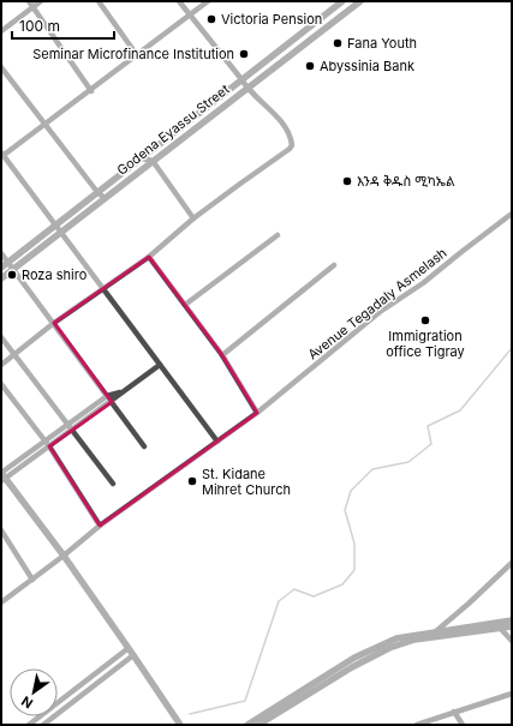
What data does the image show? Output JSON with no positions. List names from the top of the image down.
{
  "streets": {
    "street": ["Godena Eyassu Street", "Avenue Tegadaly Asmelash"]
  },
  "places": [
    "Victoria Pension",
    "Fana Youth",
    "Seminar Microfinance Institution",
    "Abyssinia Bank",
    "እንዳ ቅዱስ ሚካኤል",
    "Roza shiro",
    "Immigration office Tigray",
    "St. Kidane Mihret Church"
  ],
  "scale_bar": "100 m",
  "north": "bottom left"
}
